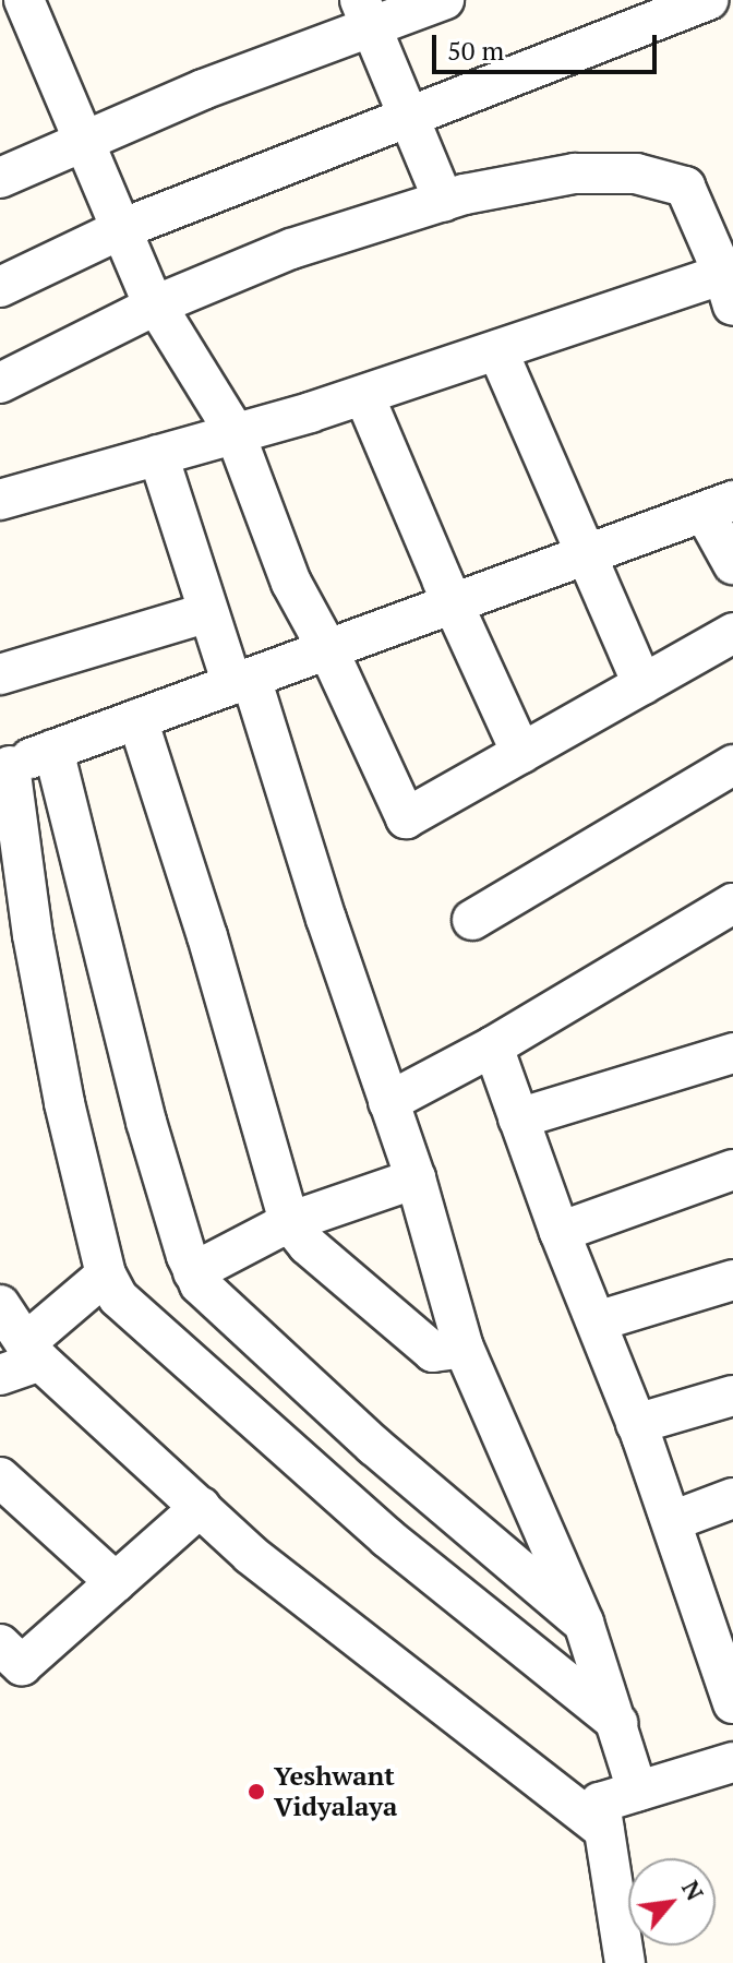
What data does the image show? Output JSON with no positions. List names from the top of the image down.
{
  "places": ["Yeshwant Vidyalaya"],
  "scale_bar": "50 m",
  "north": "top right"
}
